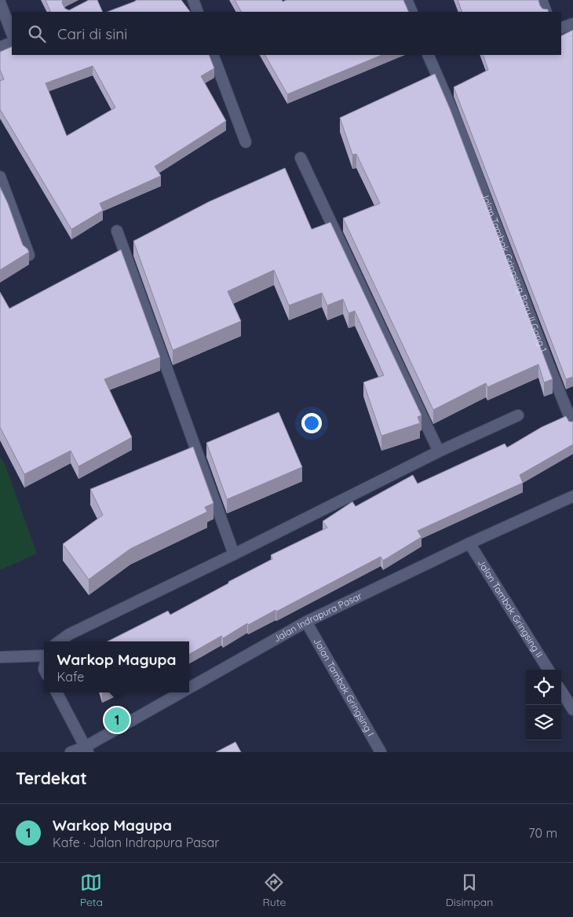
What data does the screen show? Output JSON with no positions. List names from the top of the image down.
{
  "streets": {
    "street": [
      "Jalan Tambak Gringsing Baru II Gang 1",
      "Jalan Tambak Gringsing II",
      "Jalan Indrapura Pasar",
      "Jalan Tambak Gringsing I"
    ]
  },
  "crossings": [
    ["Jalan Tambak Gringsing II", "Jalan Indrapura Pasar"],
    ["Jalan Indrapura Pasar", "Jalan Tambak Gringsing I"]
  ],
  "page": {
    "search": "Cari di sini",
    "popup": ["Warkop Magupa", "Kafe"],
    "pins": "1",
    "heading": "Terdekat",
    "list": [
      {
        "mark": "1",
        "name": "Warkop Magupa",
        "note": "Kafe · Jalan Indrapura Pasar",
        "value": "70 m"
      }
    ],
    "nav": ["Peta", "Rute", "Disimpan"]
  }
}
